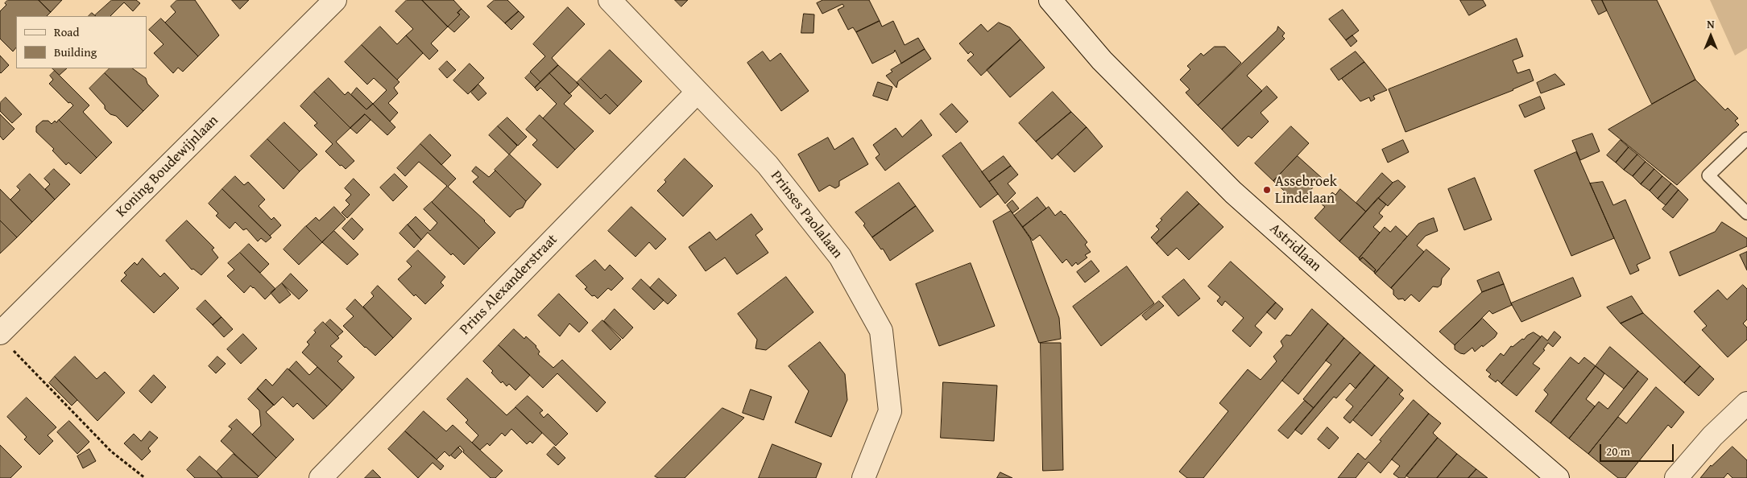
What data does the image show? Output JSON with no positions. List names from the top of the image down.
{
  "streets": {
    "street": [
      "Koning Boudewijnlaan",
      "Prinses Paolalaan",
      "Astridlaan",
      "Prins Alexanderstraat"
    ]
  },
  "crossings": [
    ["Prinses Paolalaan", "Prins Alexanderstraat"]
  ],
  "places": ["Assebroek Lindelaan"],
  "legend": ["Road", "Building"],
  "scale_bar": "20 m",
  "north": "top"
}
